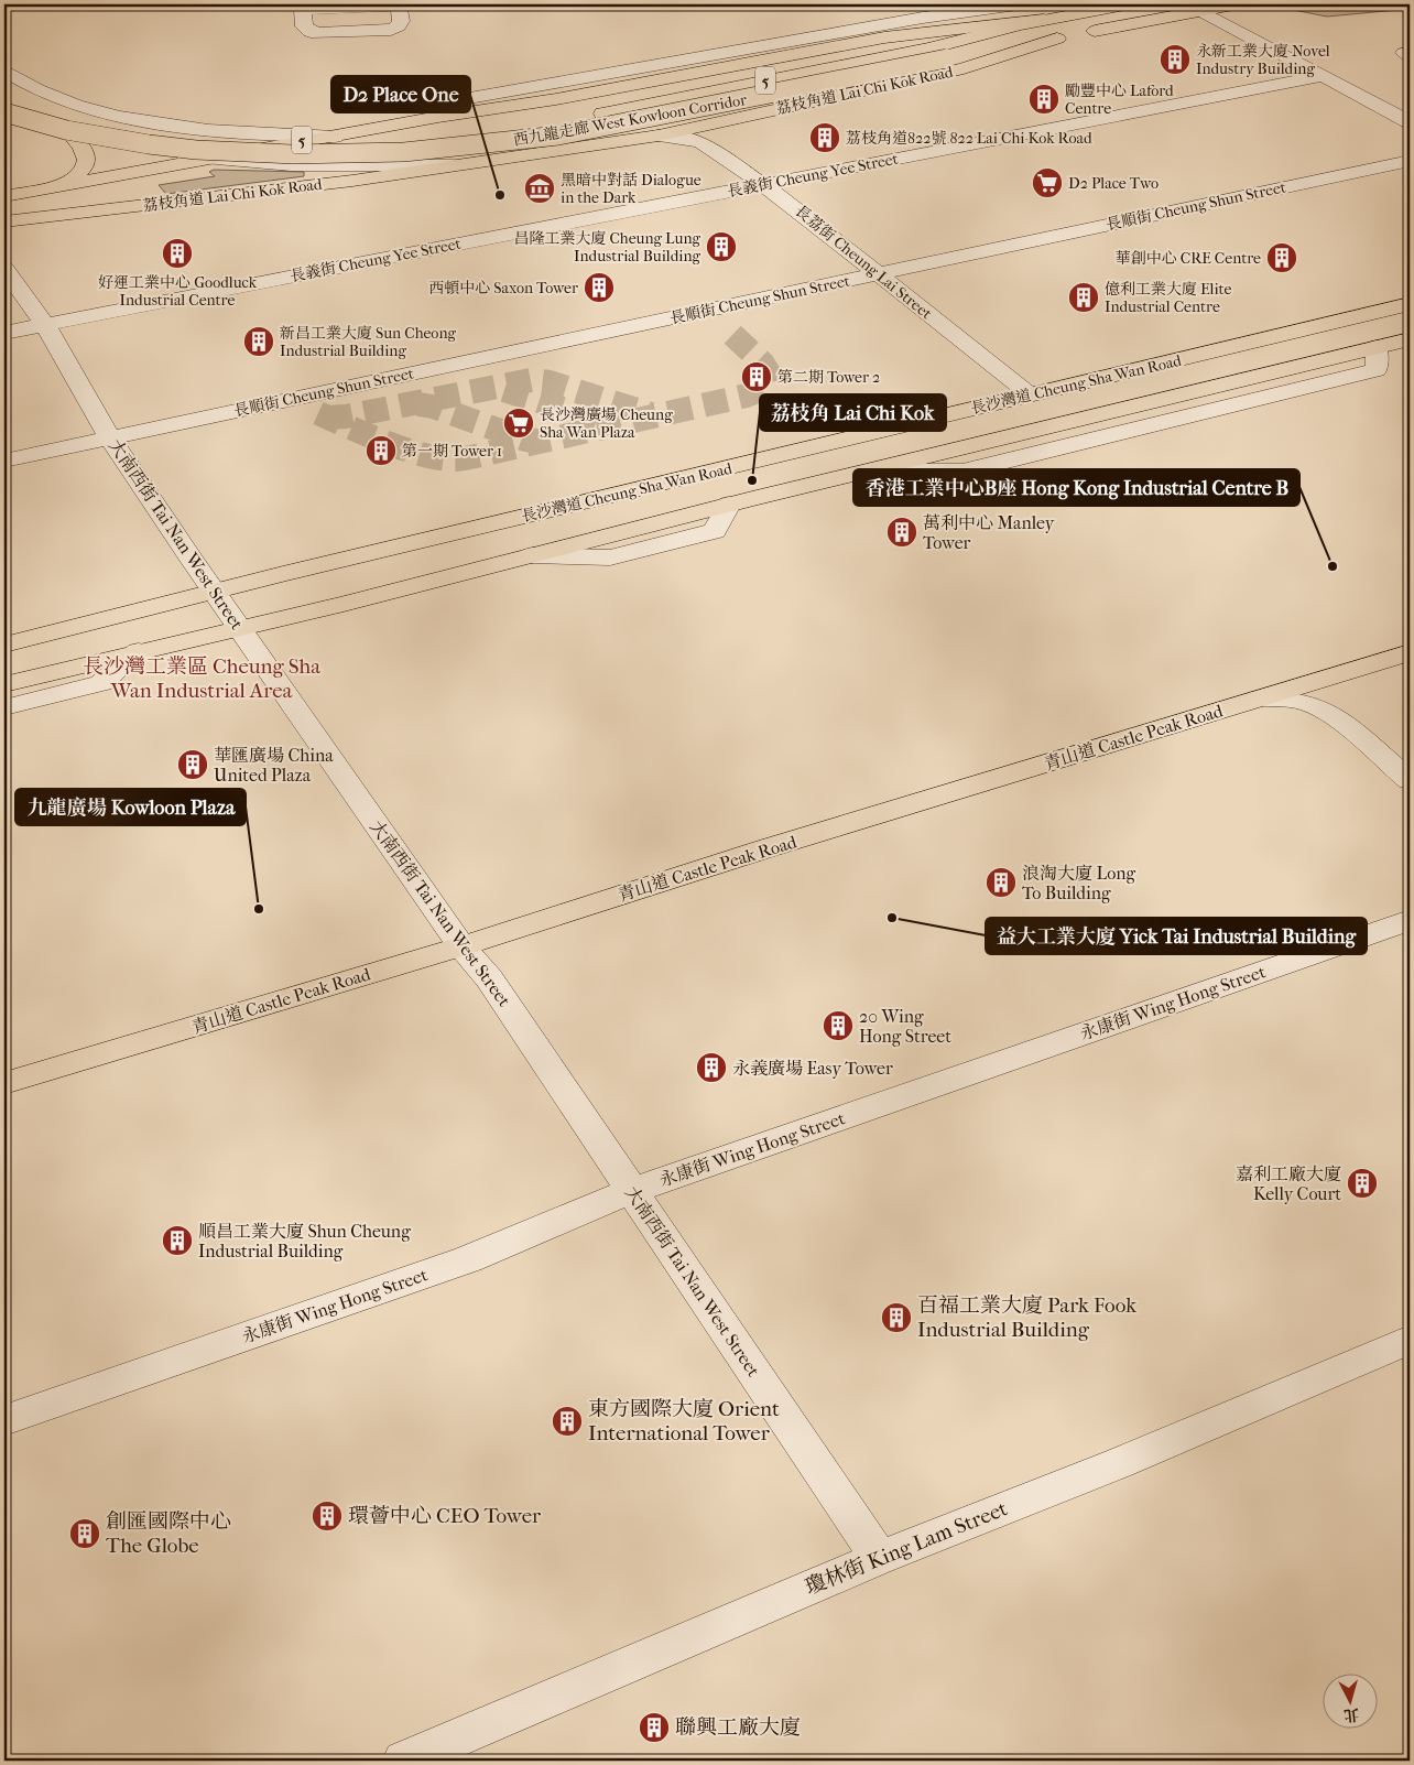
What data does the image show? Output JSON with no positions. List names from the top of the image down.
{
  "streets": {
    "main road": [
      "5",
      "荔枝角道 Lai Chi Kok Road",
      "西九龍走廊 West Kowloon Corridor",
      "長沙灣道 Cheung Sha Wan Road",
      "青山道 Castle Peak Road"
    ],
    "street": [
      "長義街 Cheung Yee Street",
      "長順街 Cheung Shun Street",
      "長荔街 Cheung Lai Street",
      "大南西街 Tai Nan West Street",
      "永康街 Wing Hong Street",
      "瓊林街 King Lam Street"
    ]
  },
  "crossings": [
    ["荔枝角道 Lai Chi Kok Road", "西九龍走廊 West Kowloon Corridor"],
    ["荔枝角道 Lai Chi Kok Road", "長荔街 Cheung Lai Street"],
    ["長義街 Cheung Yee Street", "長荔街 Cheung Lai Street"],
    ["長義街 Cheung Yee Street", "大南西街 Tai Nan West Street"],
    ["長順街 Cheung Shun Street", "長荔街 Cheung Lai Street"],
    ["長順街 Cheung Shun Street", "大南西街 Tai Nan West Street"],
    ["長荔街 Cheung Lai Street", "長沙灣道 Cheung Sha Wan Road"],
    ["長沙灣道 Cheung Sha Wan Road", "大南西街 Tai Nan West Street"],
    ["大南西街 Tai Nan West Street", "青山道 Castle Peak Road"],
    ["大南西街 Tai Nan West Street", "永康街 Wing Hong Street"],
    ["大南西街 Tai Nan West Street", "瓊林街 King Lam Street"]
  ],
  "districts": ["長沙灣工業區 Cheung Sha Wan Industrial Area"],
  "places": {
    "building": [
      "永新工業大廈 Novel Industry Building",
      "勵豐中心 Laford Centre",
      "荔枝角道822號 822 Lai Chi Kok Road",
      "昌隆工業大廈 Cheung Lung Industrial Building",
      "好運工業中心 Goodluck Industrial Centre",
      "華創中心 CRE Centre",
      "西頓中心 Saxon Tower",
      "億利工業大廈 Elite Industrial Centre",
      "新昌工業大廈 Sun Cheong Industrial Building",
      "第二期 Tower 2",
      "第一期 Tower 1",
      "萬利中心 Manley Tower",
      "華匯廣場 China United Plaza",
      "浪淘大廈 Long To Building",
      "20 Wing Hong Street",
      "永義廣場 Easy Tower",
      "嘉利工廠大廈 Kelly Court",
      "順昌工業大廈 Shun Cheung Industrial Building",
      "百福工業大廈 Park Fook Industrial Building",
      "東方國際大廈 Orient International Tower",
      "環薈中心 CEO Tower",
      "創匯國際中心 The Globe",
      "聯興工廠大廈"
    ],
    "supermarket": ["D2 Place Two", "長沙灣廣場 Cheung Sha Wan Plaza"],
    "museum": ["黑暗中對話 Dialogue in the Dark"],
    "other": [
      "D2 Place One",
      "荔枝角 Lai Chi Kok",
      "香港工業中心B座 Hong Kong Industrial Centre B",
      "九龍廣場 Kowloon Plaza",
      "益大工業大廈 Yick Tai Industrial Building"
    ]
  },
  "north": "bottom"
}
